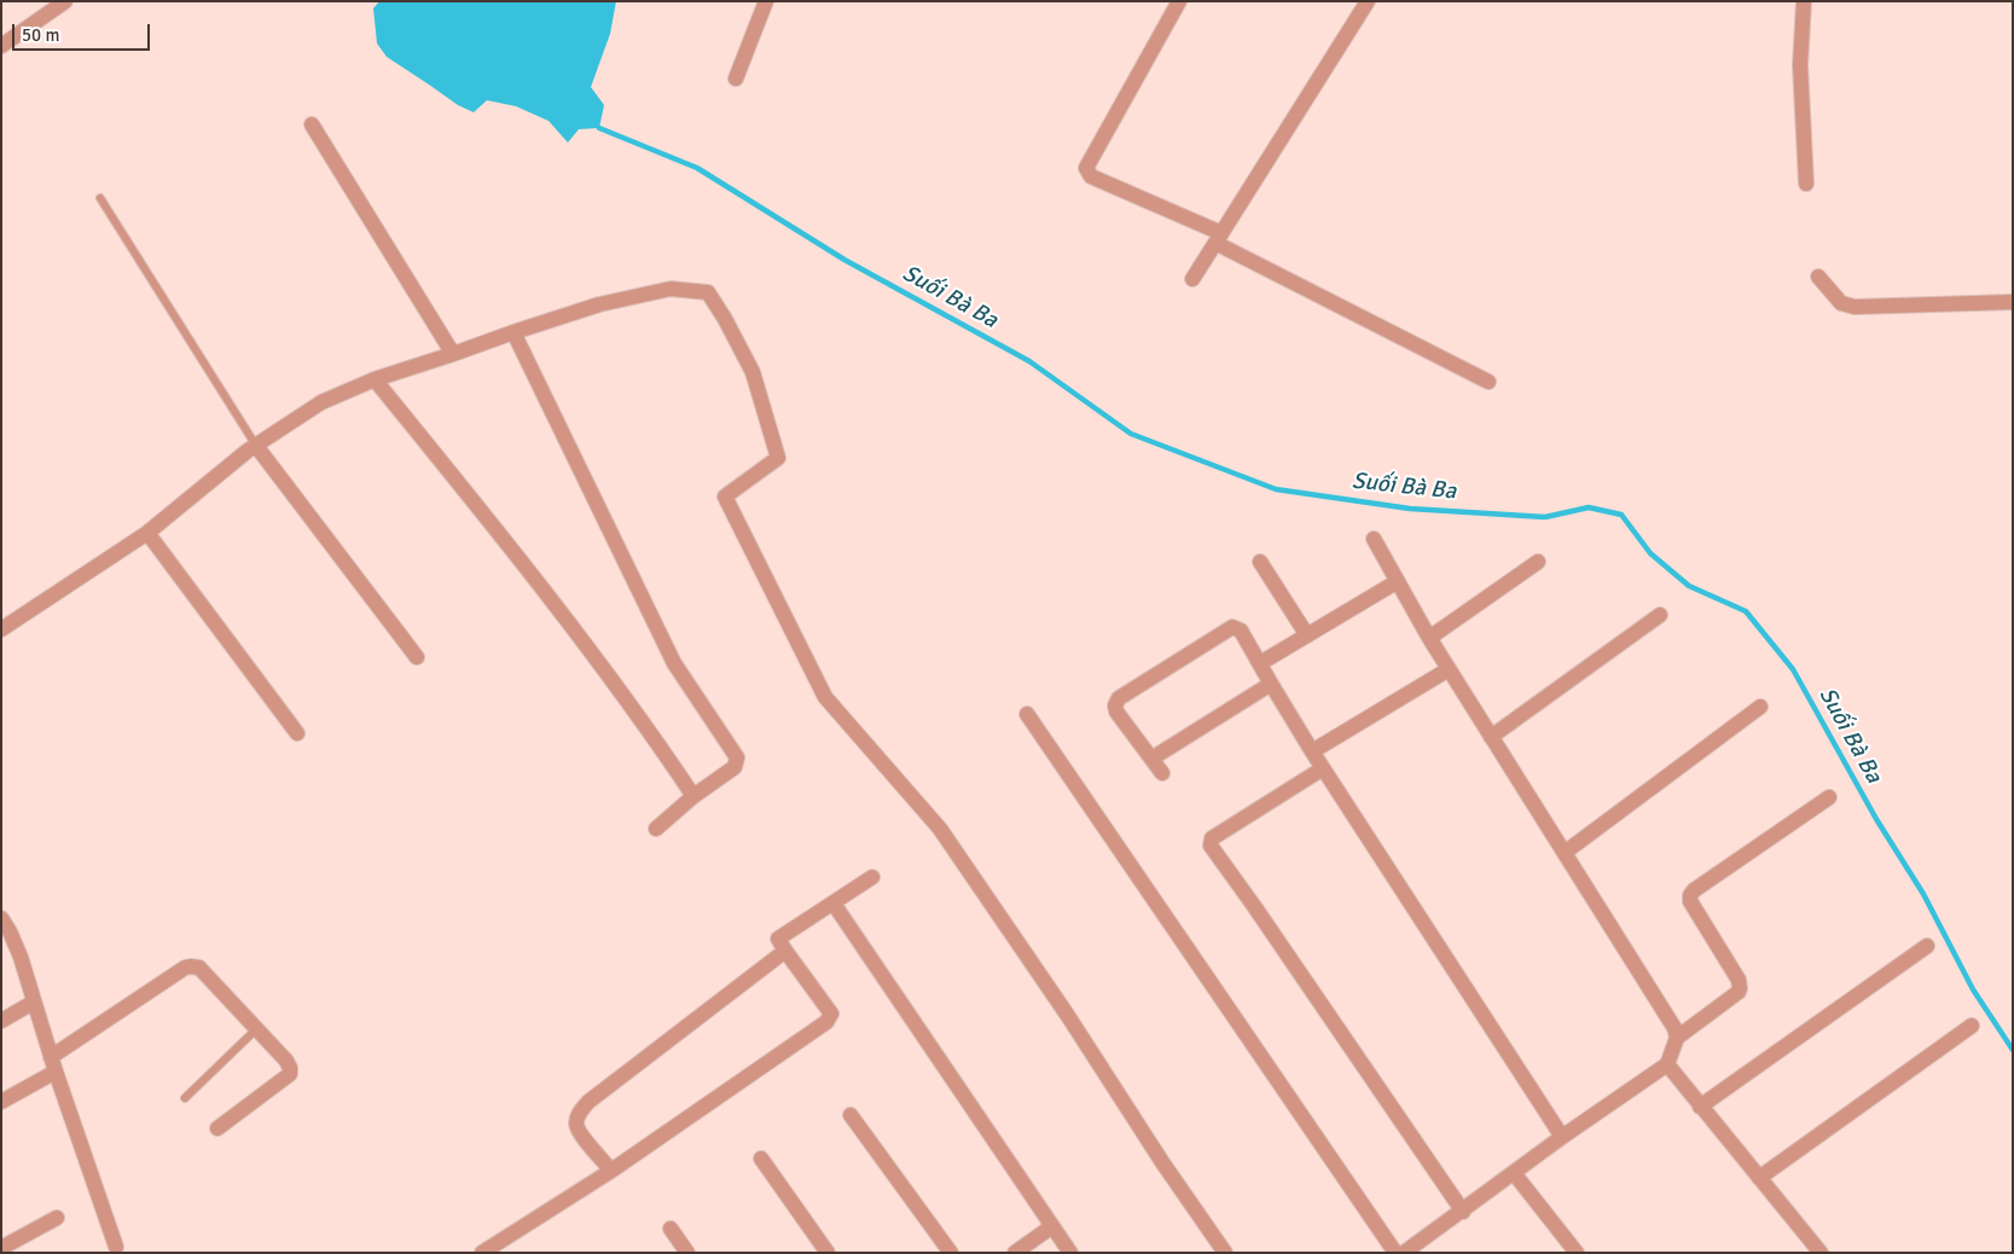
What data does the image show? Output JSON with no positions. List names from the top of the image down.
{
  "water": ["Suối Bà Ba"],
  "scale_bar": "50 m"
}
